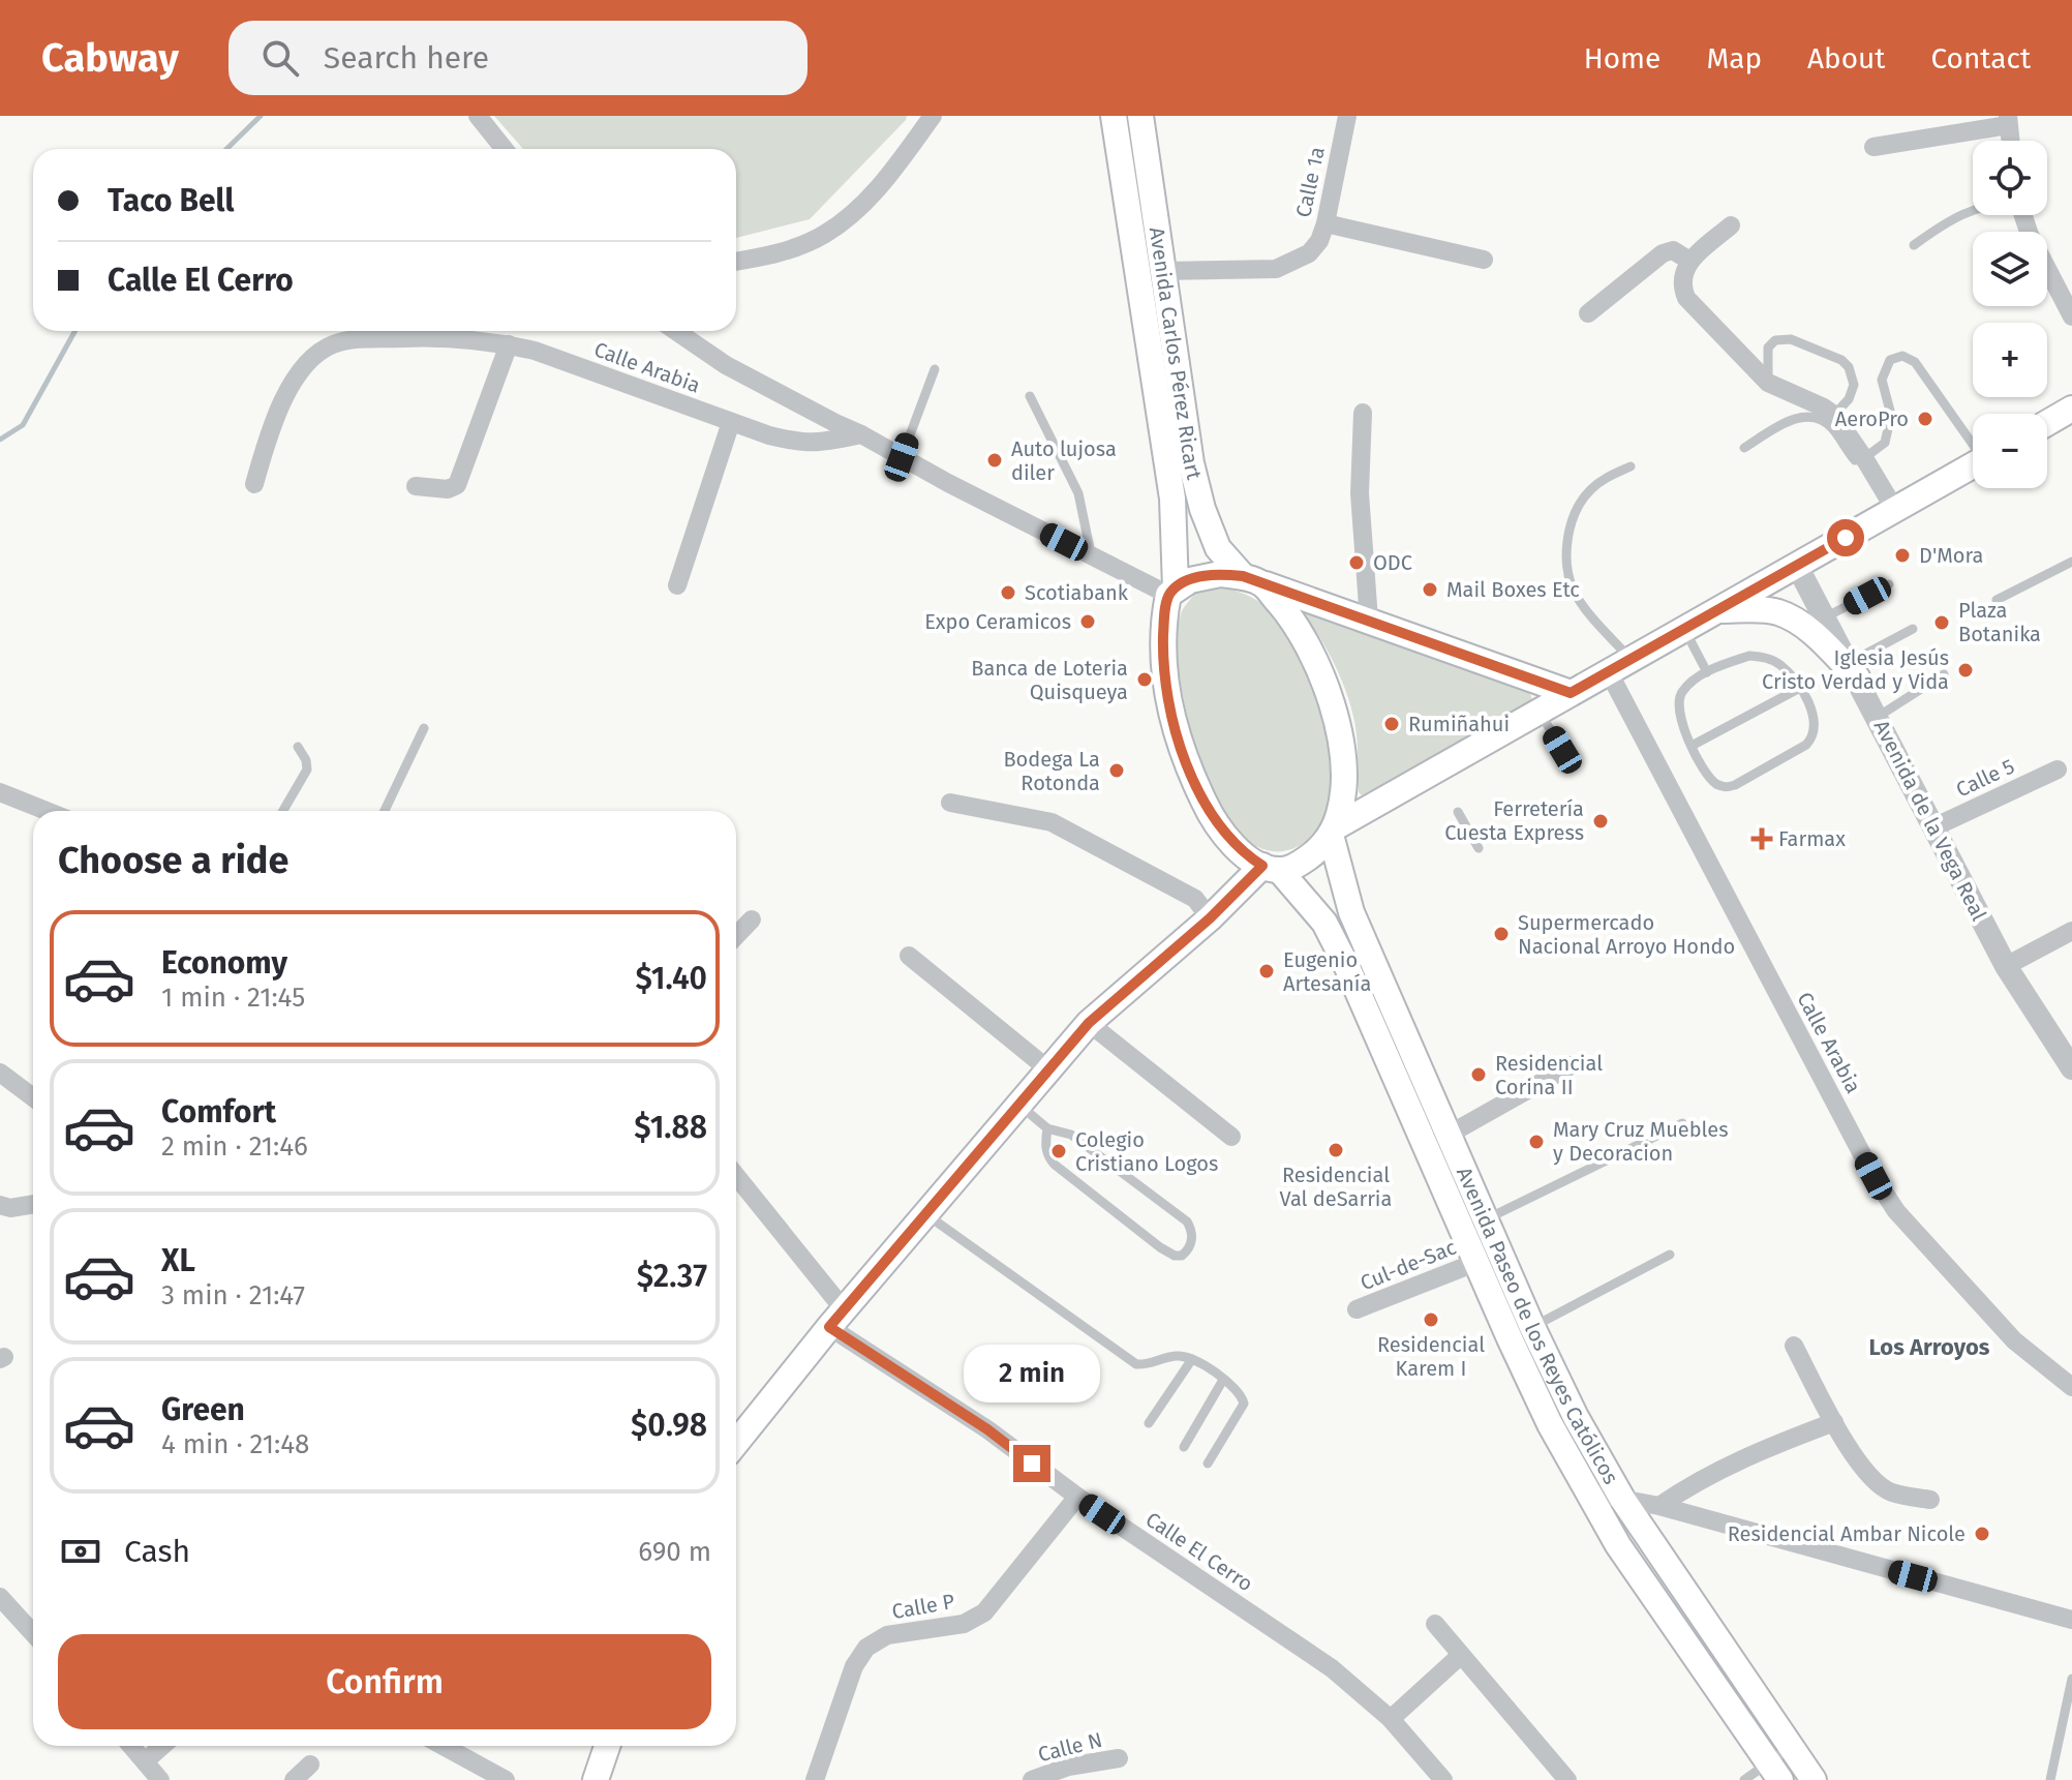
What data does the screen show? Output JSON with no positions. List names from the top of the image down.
{
  "streets": {
    "main road": ["Avenida Carlos Pérez Ricart", "Avenida Paseo de los Reyes Católicos"],
    "street": [
      "Calle 1a",
      "Calle Arabia",
      "Calle 5",
      "Avenida de la Vega Real",
      "Cul-de-Sac",
      "Calle El Cerro",
      "Calle P",
      "Calle N"
    ]
  },
  "crossings": [
    ["Calle 1a", "Avenida Carlos Pérez Ricart"],
    ["Avenida Carlos Pérez Ricart", "Avenida Paseo de los Reyes Católicos"],
    ["Calle 5", "Avenida de la Vega Real"],
    ["Cul-de-Sac", "Avenida Paseo de los Reyes Católicos"],
    ["Calle El Cerro", "Calle P"]
  ],
  "districts": ["Los Arroyos"],
  "places": {
    "other": [
      "AeroPro",
      "Auto lujosa diler",
      "D'Mora",
      "ODC",
      "Mail Boxes Etc",
      "Scotiabank",
      "Expo Ceramicos",
      "Plaza Botanika",
      "Iglesia Jesús Cristo Verdad y Vida",
      "Banca de Loteria Quisqueya",
      "Rumiñahui",
      "Bodega La Rotonda",
      "Ferretería Cuesta Express",
      "Supermercado Nacional Arroyo Hondo",
      "Eugenio Artesanía",
      "Residencial Corina II",
      "Mary Cruz Muebles y Decoracion",
      "Residencial Val deSarria",
      "Colegio Cristiano Logos",
      "Residencial Karem I",
      "Residencial Ambar Nicole"
    ],
    "health": ["Farmax"]
  },
  "page": {
    "header": "Cabway",
    "search": "Search here",
    "nav": [
      "Home",
      "Map",
      "About",
      "Contact"
    ],
    "map_buttons": ["+", "−"],
    "banner": ["Taco Bell", "Calle El Cerro"],
    "heading": "Choose a ride",
    "list": [
      {
        "name": "Economy",
        "note": "1 min · 21:45",
        "value": "$1.40"
      },
      {
        "name": "Comfort",
        "note": "2 min · 21:46",
        "value": "$1.88"
      },
      {
        "name": "XL",
        "note": "3 min · 21:47",
        "value": "$2.37"
      },
      {
        "name": "Green",
        "note": "4 min · 21:48",
        "value": "$0.98"
      }
    ],
    "bubble": "2 min",
    "pay": ["Cash", "690 m"],
    "buttons": "Confirm"
  }
}
